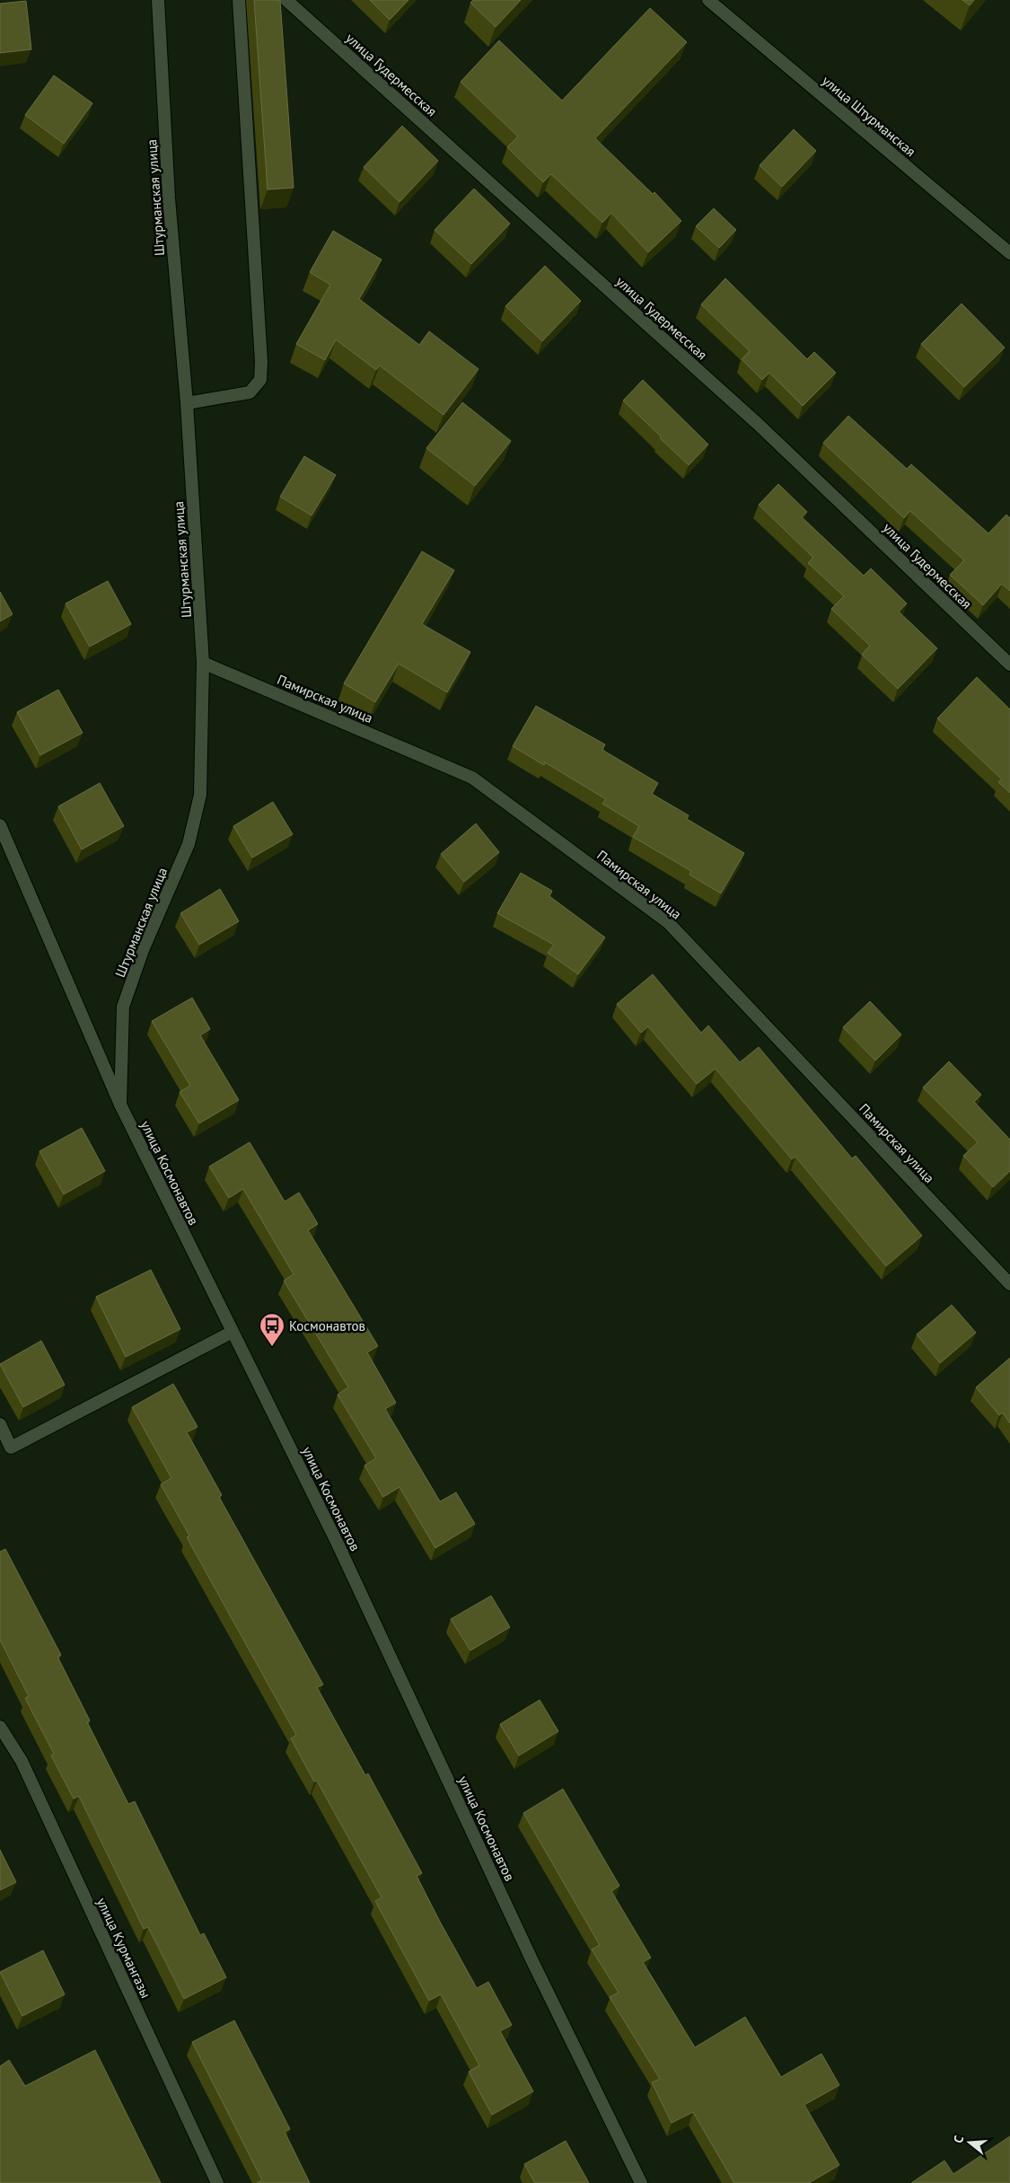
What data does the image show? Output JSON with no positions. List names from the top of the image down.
{
  "streets": {
    "street": [
      "улица Гудермесская",
      "улица Штурманская",
      "Штурманская улица",
      "Памирская улица",
      "улица Космонавтов",
      "улица Курмангазы"
    ]
  },
  "crossings": [
    ["Штурманская улица", "Памирская улица"],
    ["Штурманская улица", "улица Космонавтов"]
  ],
  "places": {
    "bus stop": ["Космонавтов"]
  },
  "north": "left"
}
